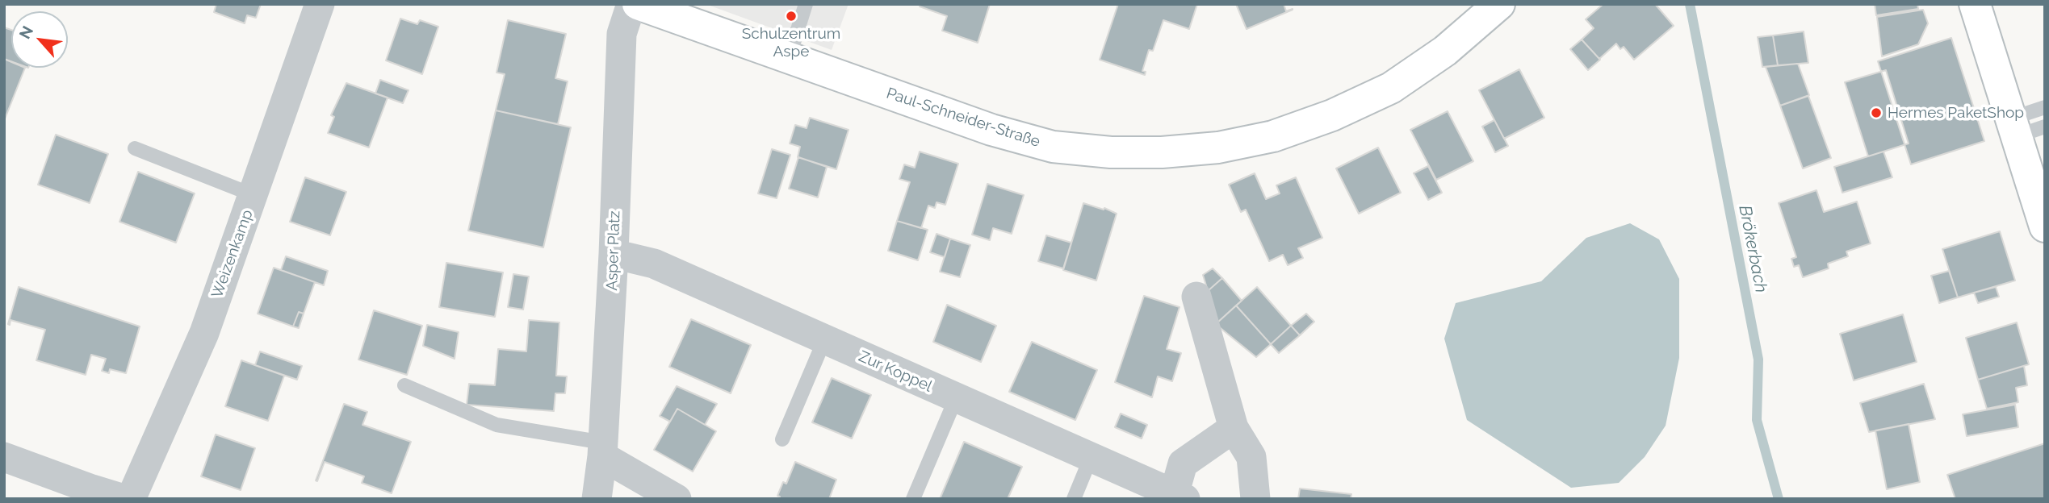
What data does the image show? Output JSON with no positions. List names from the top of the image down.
{
  "streets": {
    "street": [
      "Paul-Schneider-Straße",
      "Asper Platz",
      "Weizenkamp",
      "Zur Koppel"
    ]
  },
  "crossings": [
    ["Asper Platz", "Zur Koppel"]
  ],
  "water": ["Brökerbach"],
  "places": ["Schulzentrum Aspe", "Hermes PaketShop"],
  "north": "top left"
}
